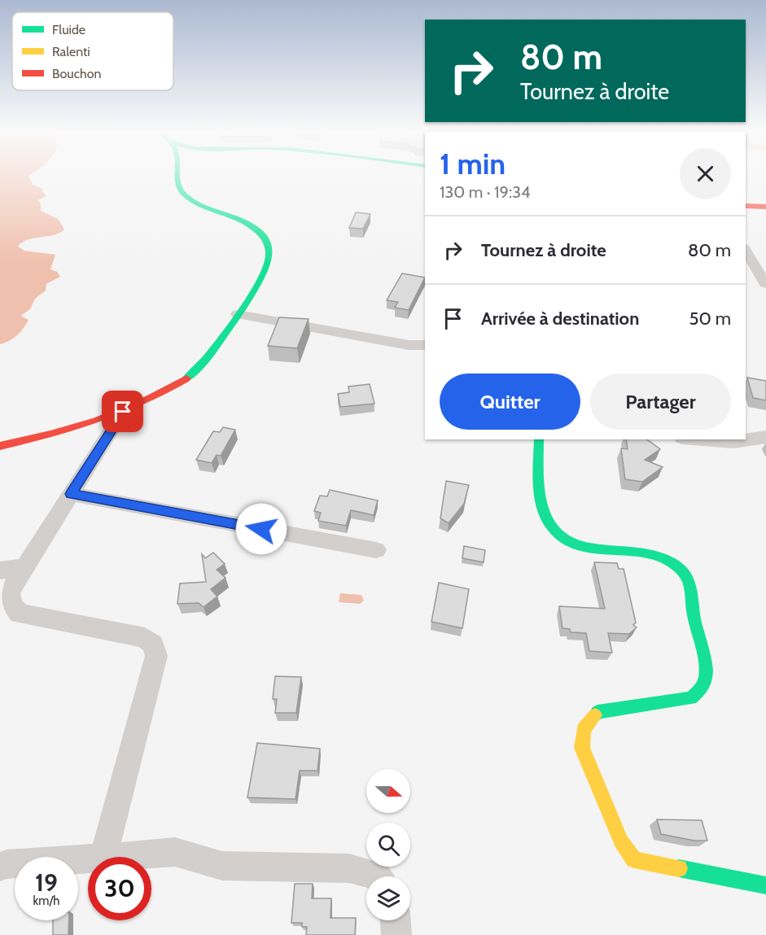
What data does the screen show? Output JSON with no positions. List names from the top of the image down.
{
  "legend": ["Fluide", "Ralenti", "Bouchon"],
  "north": "right",
  "page": {
    "turn": ["80 m", "Tournez à droite"],
    "heading": ["1 min", "130 m · 19:34"],
    "list": [
      {
        "name": "Tournez à droite",
        "value": "80 m"
      },
      {
        "name": "Arrivée à destination",
        "value": "50 m"
      }
    ],
    "buttons": ["Quitter", "Partager"],
    "speed": "19 km/h",
    "limit": "30"
  }
}
